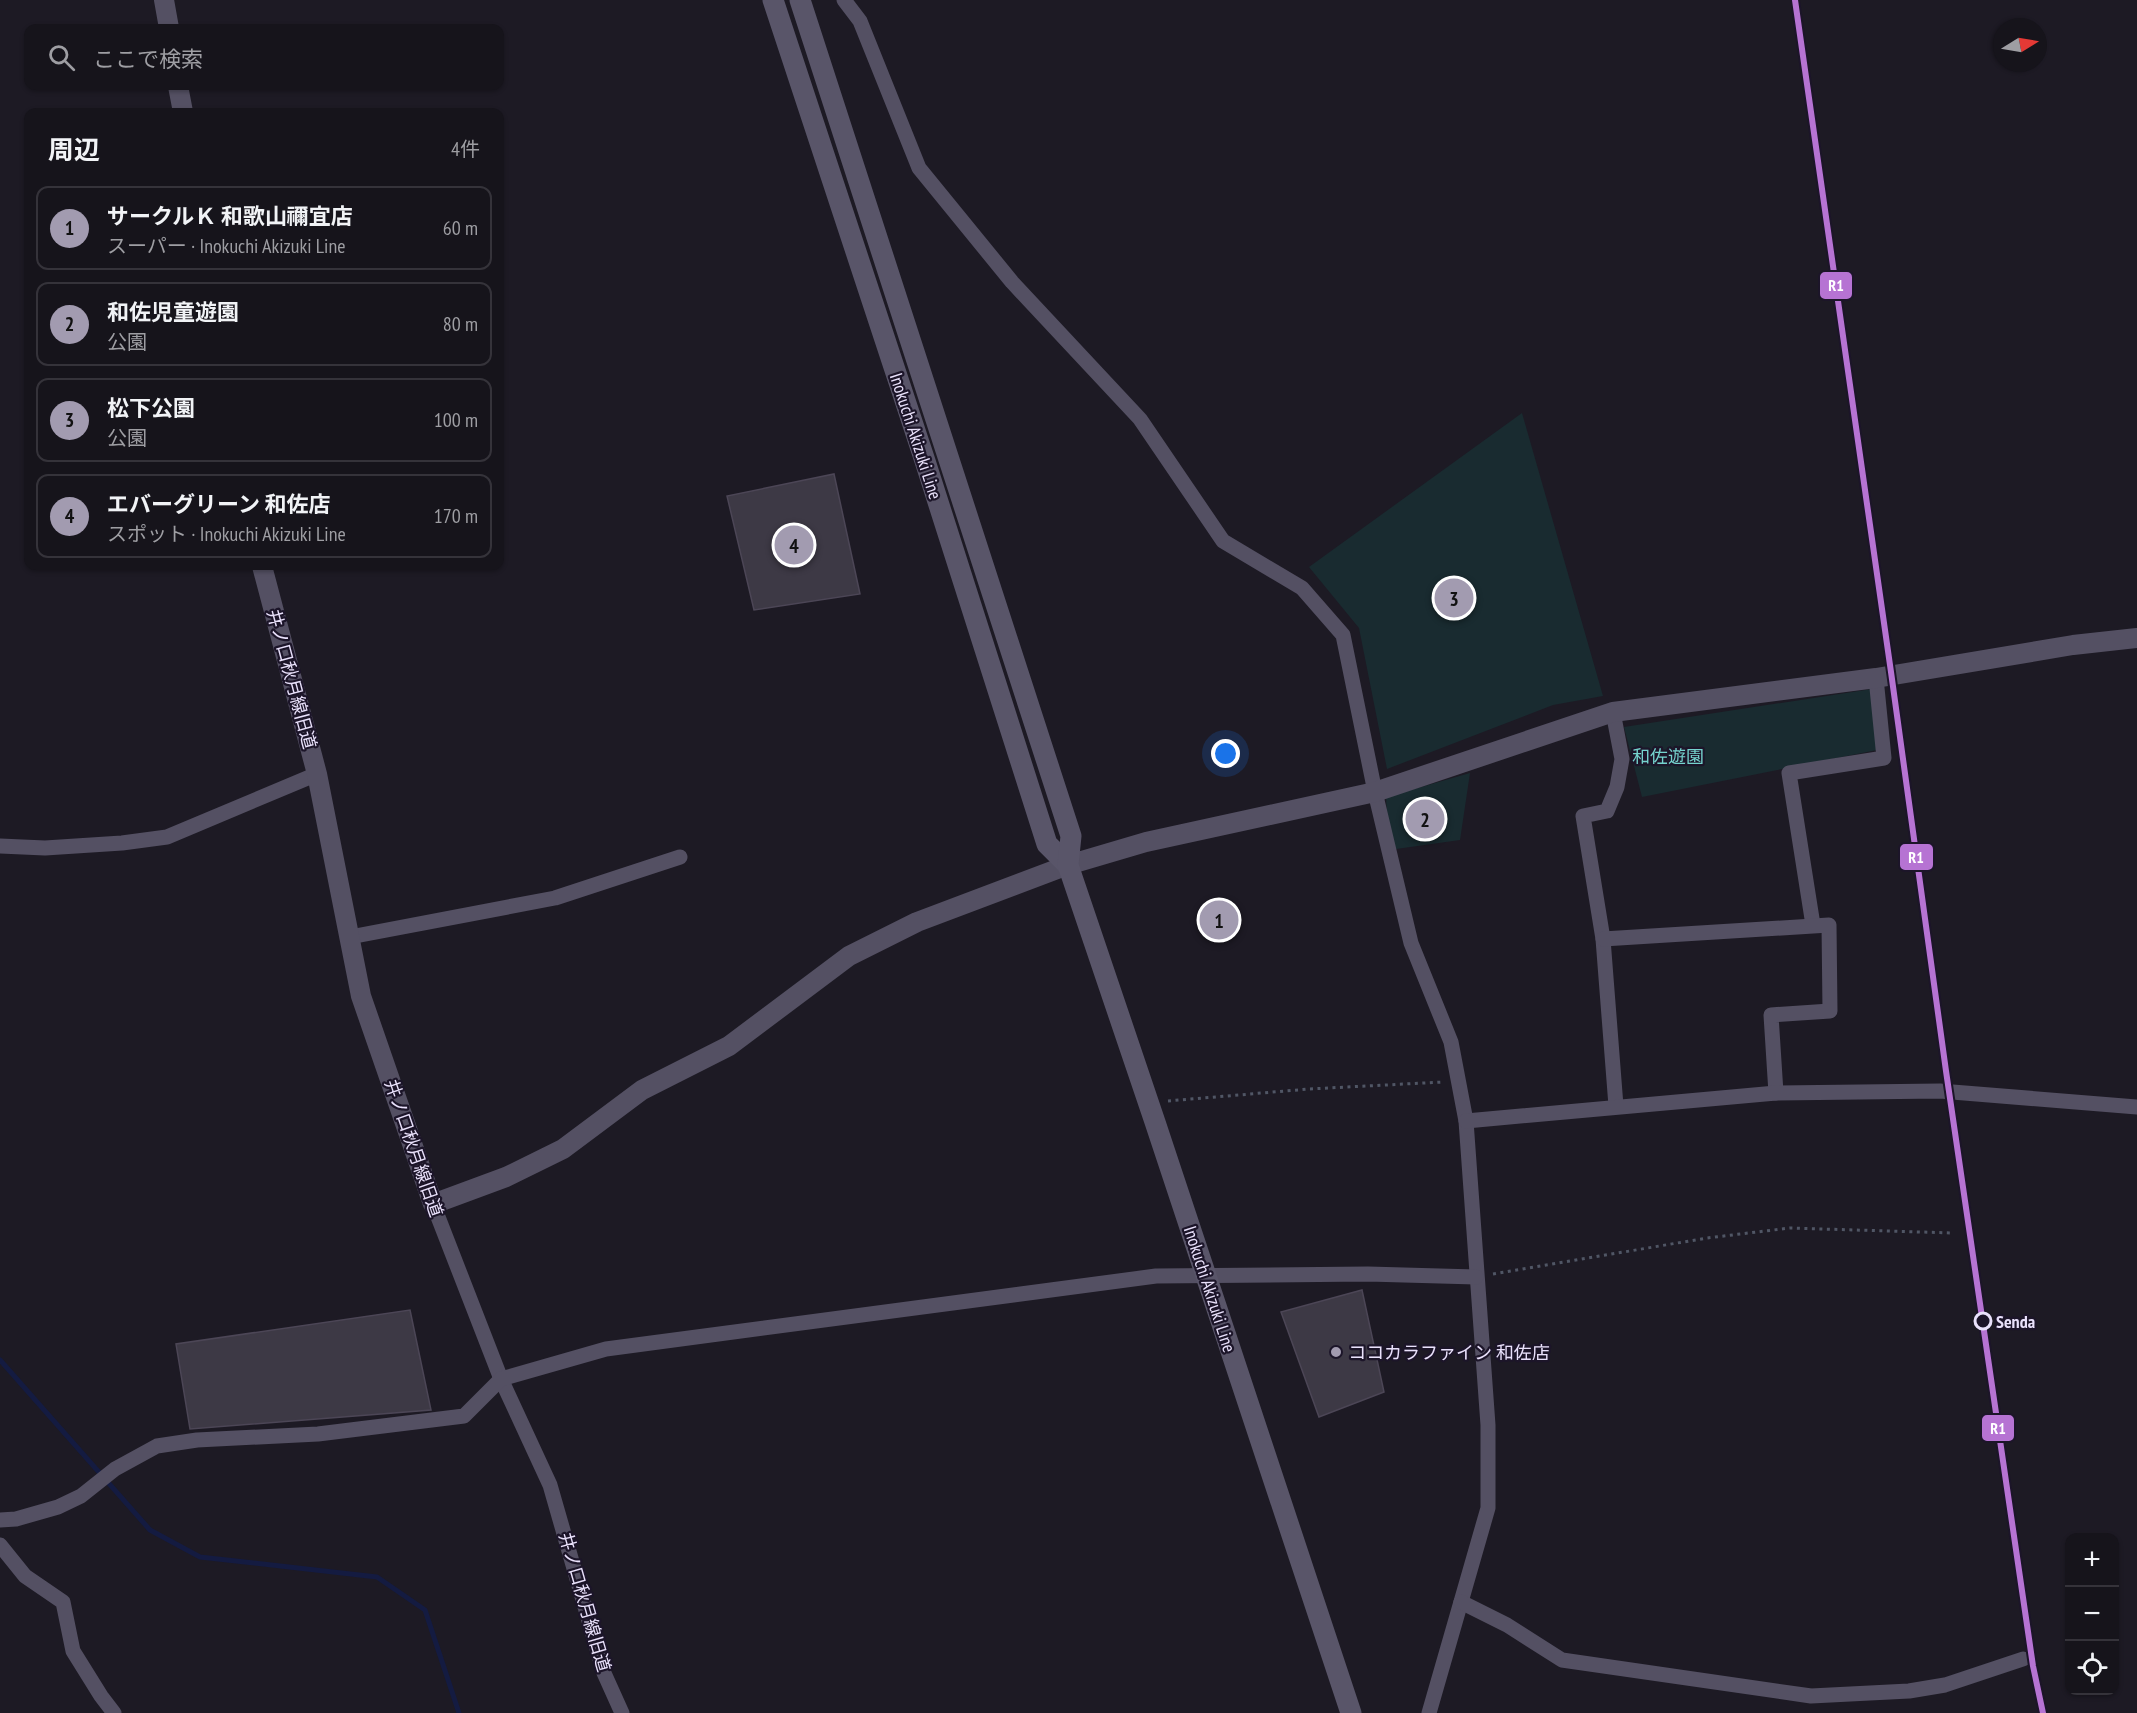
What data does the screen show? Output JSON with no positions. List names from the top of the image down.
{
  "streets": {
    "main road": ["Inokuchi Akizuki Line"],
    "street": ["井ノ口秋月線旧道"]
  },
  "parks": ["和佐遊園"],
  "places": ["Senda", "ココカラファイン 和佐店"],
  "lines": ["transit line R1"],
  "north": "right",
  "page": {
    "search": "ここで検索",
    "heading": ["周辺", "4件"],
    "list": [
      {
        "mark": "1",
        "name": "サークルＫ 和歌山禰宜店",
        "note": "スーパー · Inokuchi Akizuki Line",
        "value": "60 m"
      },
      {
        "mark": "2",
        "name": "和佐児童遊園",
        "note": "公園",
        "value": "80 m"
      },
      {
        "mark": "3",
        "name": "松下公園",
        "note": "公園",
        "value": "100 m"
      },
      {
        "mark": "4",
        "name": "エバーグリーン 和佐店",
        "note": "スポット · Inokuchi Akizuki Line",
        "value": "170 m"
      }
    ],
    "pins": [
      "4",
      "3",
      "2",
      "1"
    ],
    "map_buttons": ["+", "−"]
  }
}
